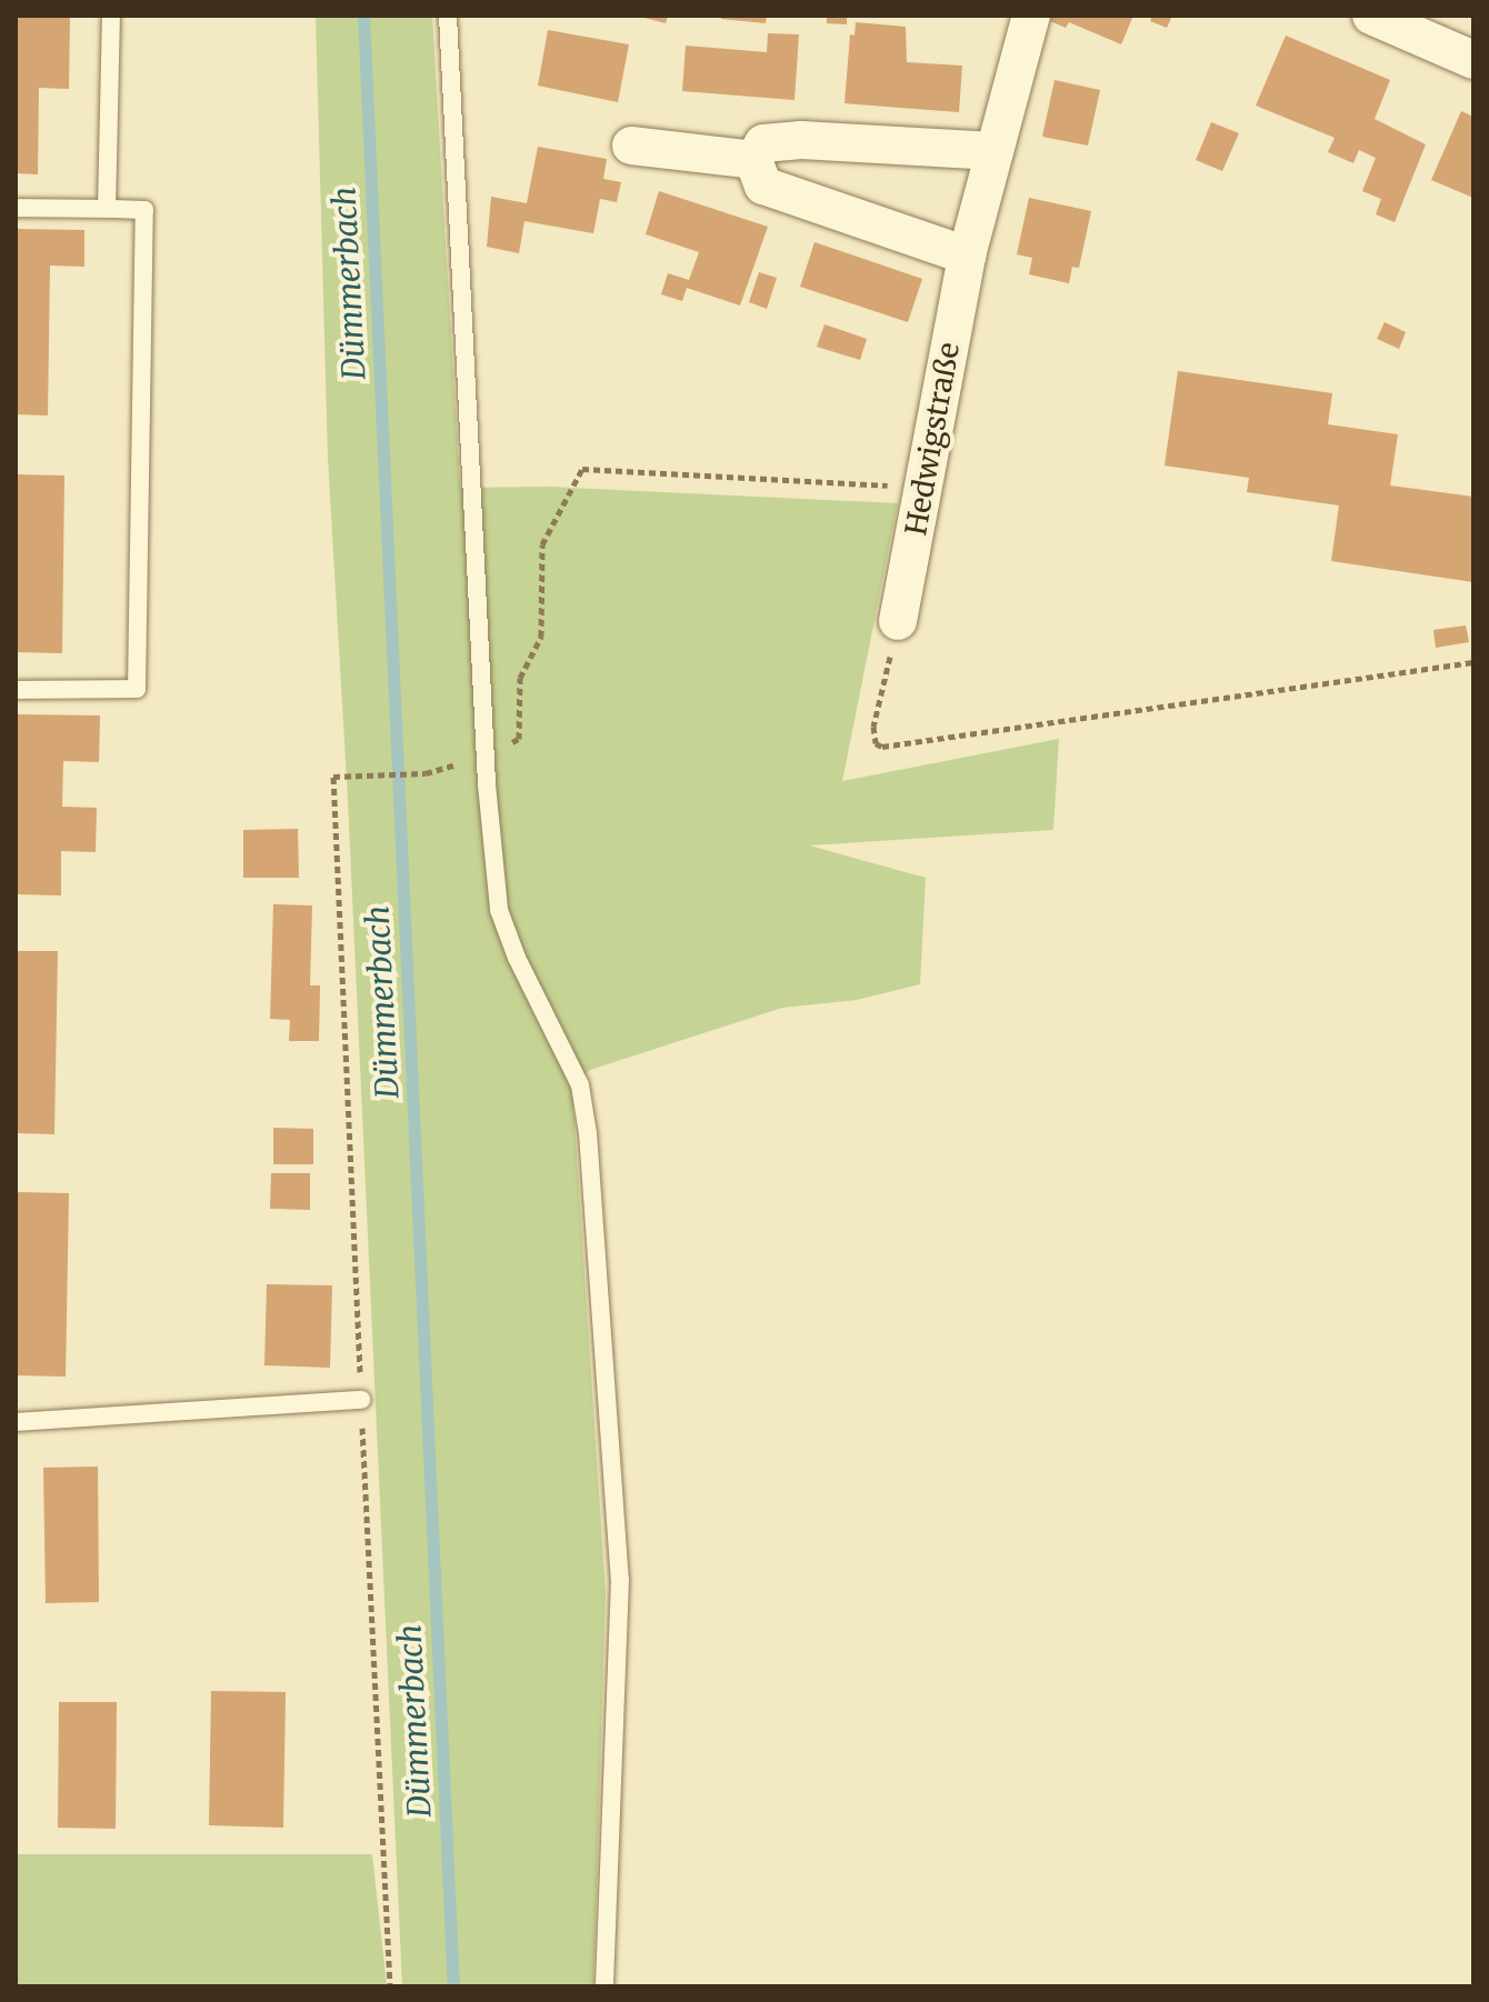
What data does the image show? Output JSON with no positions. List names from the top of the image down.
{
  "streets": {
    "street": ["Hedwigstraße"]
  },
  "water": ["Dümmerbach"]
}
